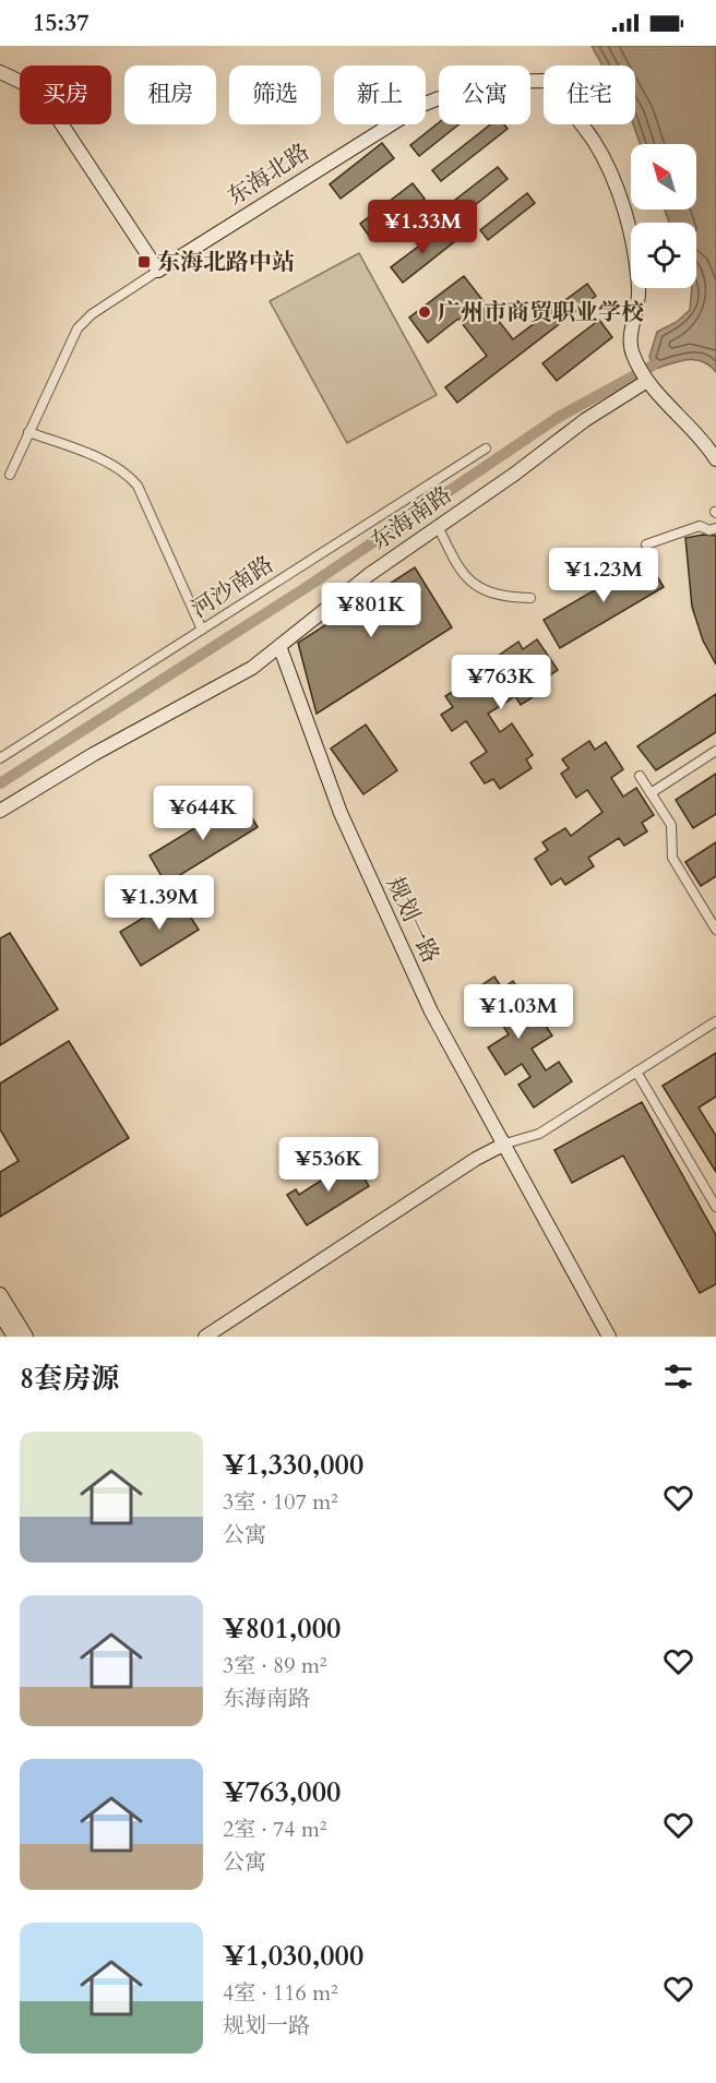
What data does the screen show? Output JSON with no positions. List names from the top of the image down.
{
  "streets": {
    "street": [
      "东海北路",
      "东海南路",
      "河沙南路",
      "规划一路"
    ]
  },
  "crossings": [
    ["东海北路", "东海南路"],
    ["东海南路", "规划一路"]
  ],
  "places": {
    "transit": ["东海北路中站"],
    "other": ["广州市商贸职业学校"]
  },
  "north": "top left",
  "page": {
    "status": "15:37",
    "chip": [
      "买房",
      "租房",
      "筛选",
      "新上",
      "公寓",
      "住宅"
    ],
    "price": [
      "¥1.33M",
      "¥1.23M",
      "¥801K",
      "¥763K",
      "¥644K",
      "¥1.39M",
      "¥1.03M",
      "¥536K"
    ],
    "heading": "8套房源",
    "list": [
      {
        "name": "¥1,330,000",
        "note": "3室 · 107 m² · 公寓"
      },
      {
        "name": "¥801,000",
        "note": "3室 · 89 m² · 东海南路"
      },
      {
        "name": "¥763,000",
        "note": "2室 · 74 m² · 公寓"
      },
      {
        "name": "¥1,030,000",
        "note": "4室 · 116 m² · 规划一路"
      }
    ]
  }
}
